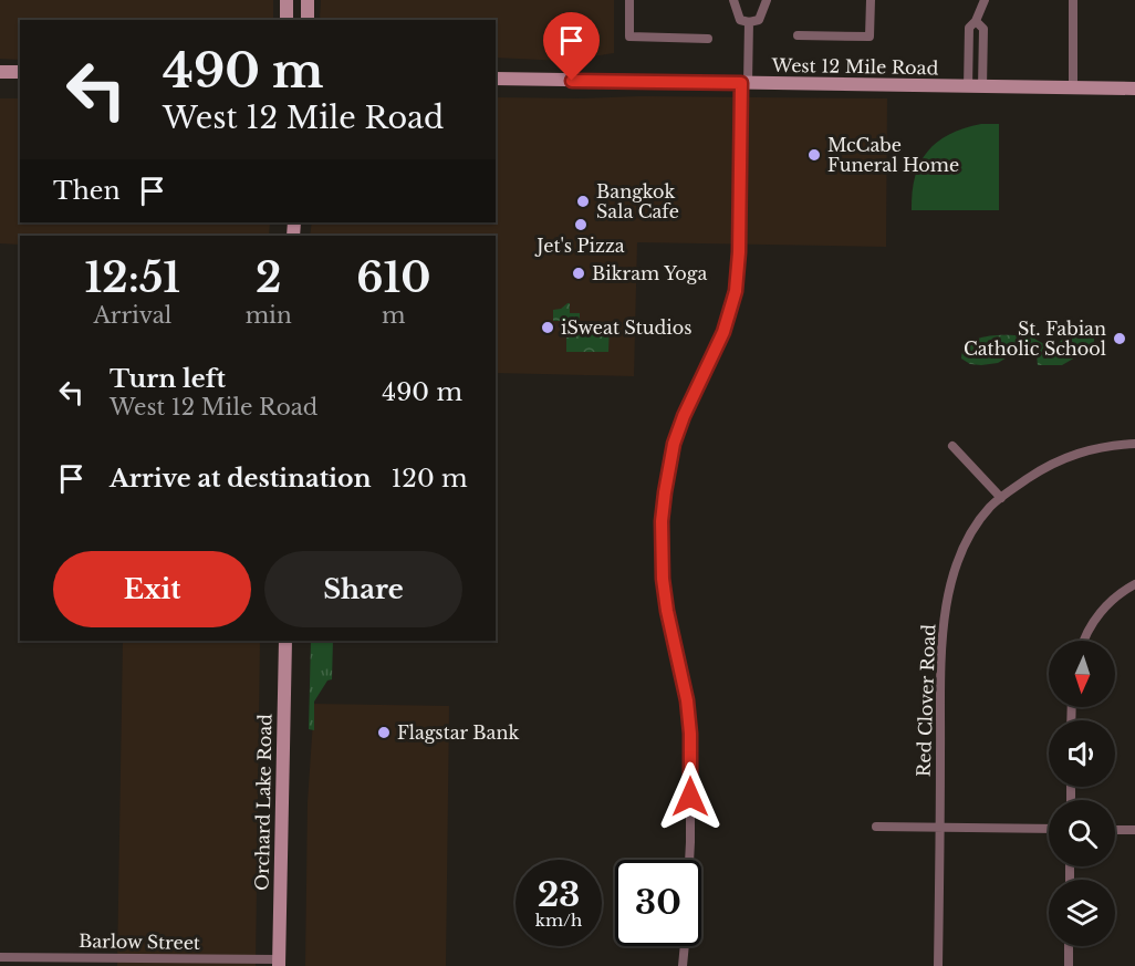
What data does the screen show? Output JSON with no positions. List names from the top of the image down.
{
  "streets": {
    "main road": ["West 12 Mile Road", "Orchard Lake Road"],
    "street": ["Red Clover Road", "Barlow Street"]
  },
  "crossings": [
    ["Orchard Lake Road", "Barlow Street"]
  ],
  "places": [
    "McCabe Funeral Home",
    "Bangkok Sala Cafe",
    "Jet's Pizza",
    "Bikram Yoga",
    "iSweat Studios",
    "St. Fabian Catholic School",
    "Flagstar Bank"
  ],
  "north": "bottom",
  "page": {
    "turn": ["490 m", "West 12 Mile Road"],
    "then": "Then",
    "eta": [
      "12:51",
      "Arrival",
      "2",
      "min",
      "610",
      "m"
    ],
    "list": [
      {
        "name": "Turn left",
        "note": "West 12 Mile Road",
        "value": "490 m"
      },
      {
        "name": "Arrive at destination",
        "value": "120 m"
      }
    ],
    "buttons": ["Exit", "Share"],
    "speed": "23 km/h",
    "limit": "30"
  }
}
